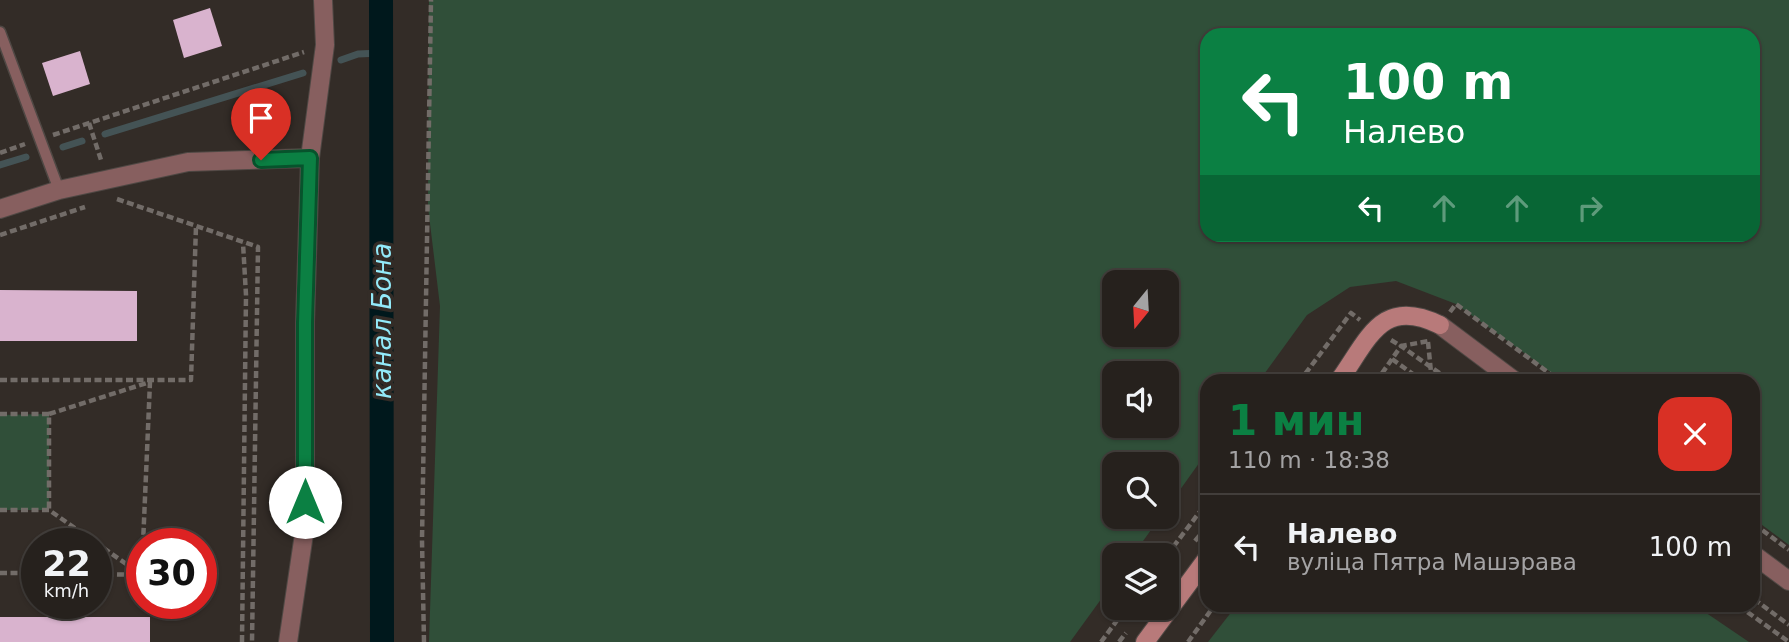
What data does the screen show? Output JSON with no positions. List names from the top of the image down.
{
  "water": ["канал Бона"],
  "north": "bottom",
  "page": {
    "turn": ["100 m", "Налево"],
    "heading": ["1 мин", "110 m · 18:38"],
    "list": [
      {
        "name": "Налево",
        "note": "вуліца Пятра Машэрава",
        "value": "100 m"
      }
    ],
    "speed": "22 km/h",
    "limit": "30"
  }
}
